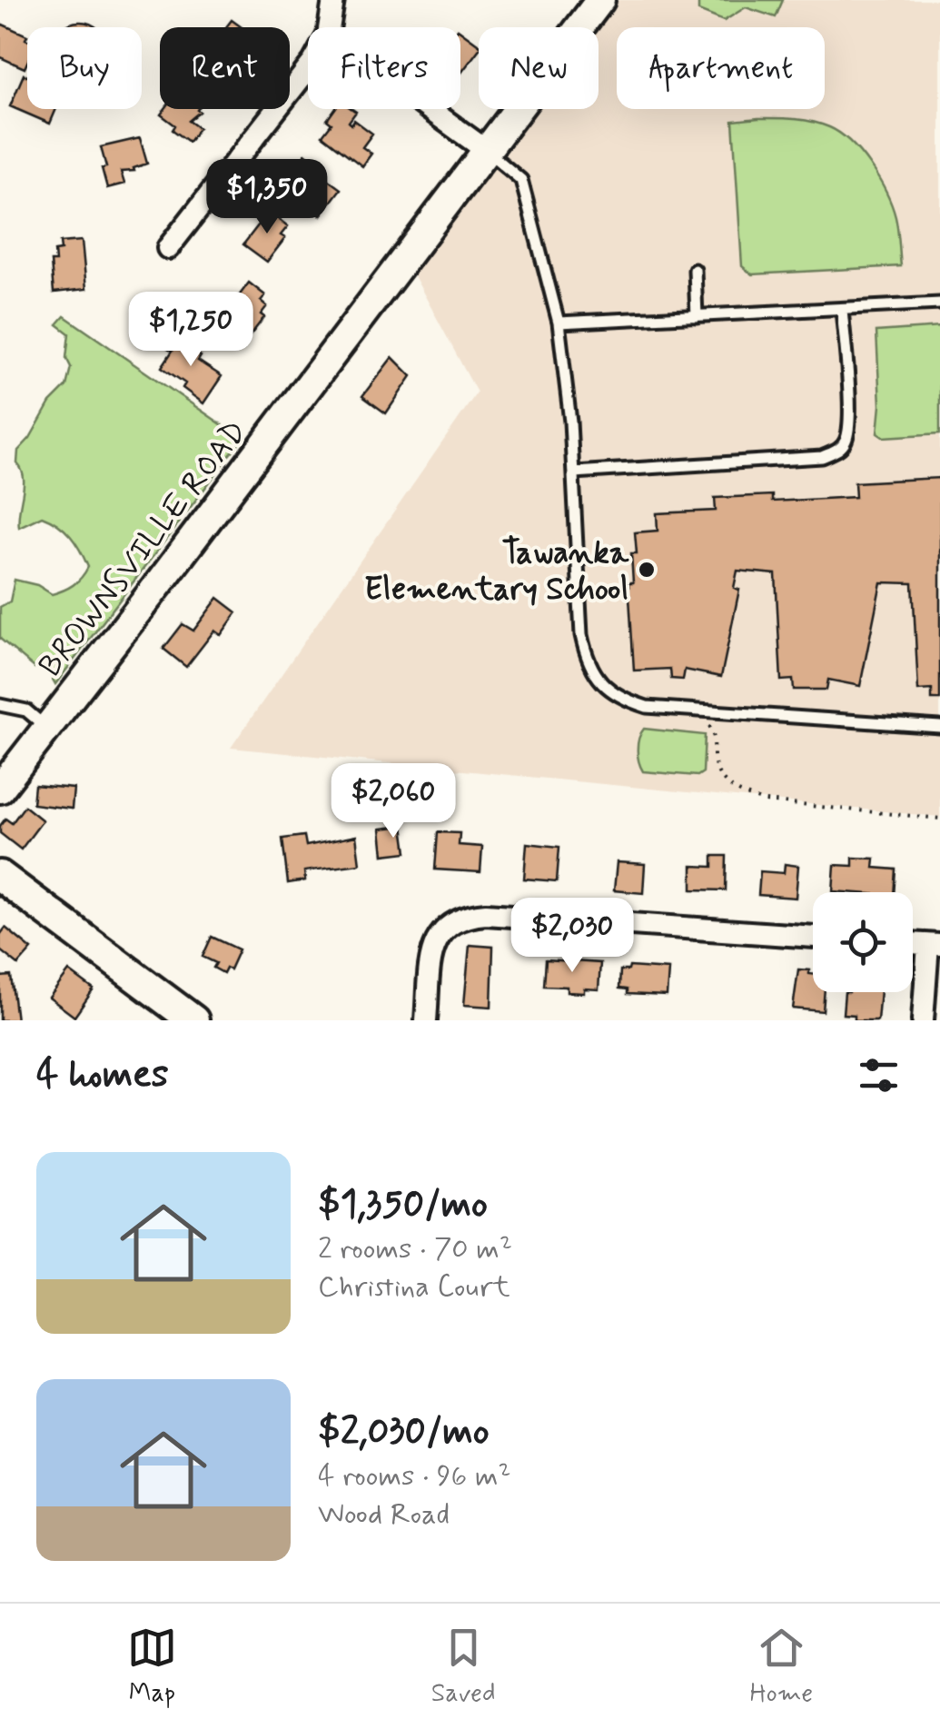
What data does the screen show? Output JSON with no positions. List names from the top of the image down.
{
  "streets": {
    "street": ["BROWNSVILLE ROAD"]
  },
  "places": ["Tawanka Elementary School"],
  "page": {
    "chip": [
      "Buy",
      "Rent",
      "Filters",
      "New",
      "Apartment"
    ],
    "price": [
      "$1,350",
      "$1,250",
      "$2,060",
      "$2,030"
    ],
    "heading": "4 homes",
    "list": [
      {
        "name": "$1,350/mo",
        "note": "2 rooms · 70 m² · Christina Court"
      },
      {
        "name": "$2,030/mo",
        "note": "4 rooms · 96 m² · Wood Road"
      }
    ],
    "tabs": ["Map", "Saved", "Home"]
  }
}
